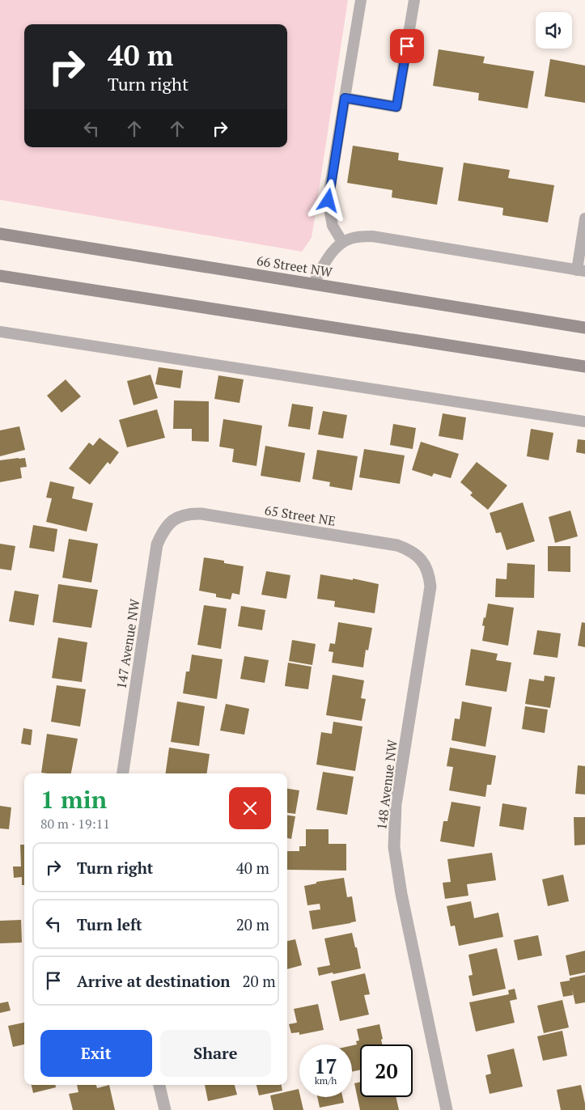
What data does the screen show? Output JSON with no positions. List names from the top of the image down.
{
  "streets": {
    "main road": ["66 Street NW"],
    "street": ["65 Street NE", "147 Avenue NW", "148 Avenue NW"]
  },
  "crossings": [
    ["65 Street NE", "147 Avenue NW"],
    ["65 Street NE", "148 Avenue NW"]
  ],
  "page": {
    "turn": ["40 m", "Turn right"],
    "heading": ["1 min", "80 m · 19:11"],
    "list": [
      {
        "name": "Turn right",
        "value": "40 m"
      },
      {
        "name": "Turn left",
        "value": "20 m"
      },
      {
        "name": "Arrive at destination",
        "value": "20 m"
      }
    ],
    "buttons": ["Exit", "Share"],
    "speed": "17 km/h",
    "limit": "20"
  }
}
